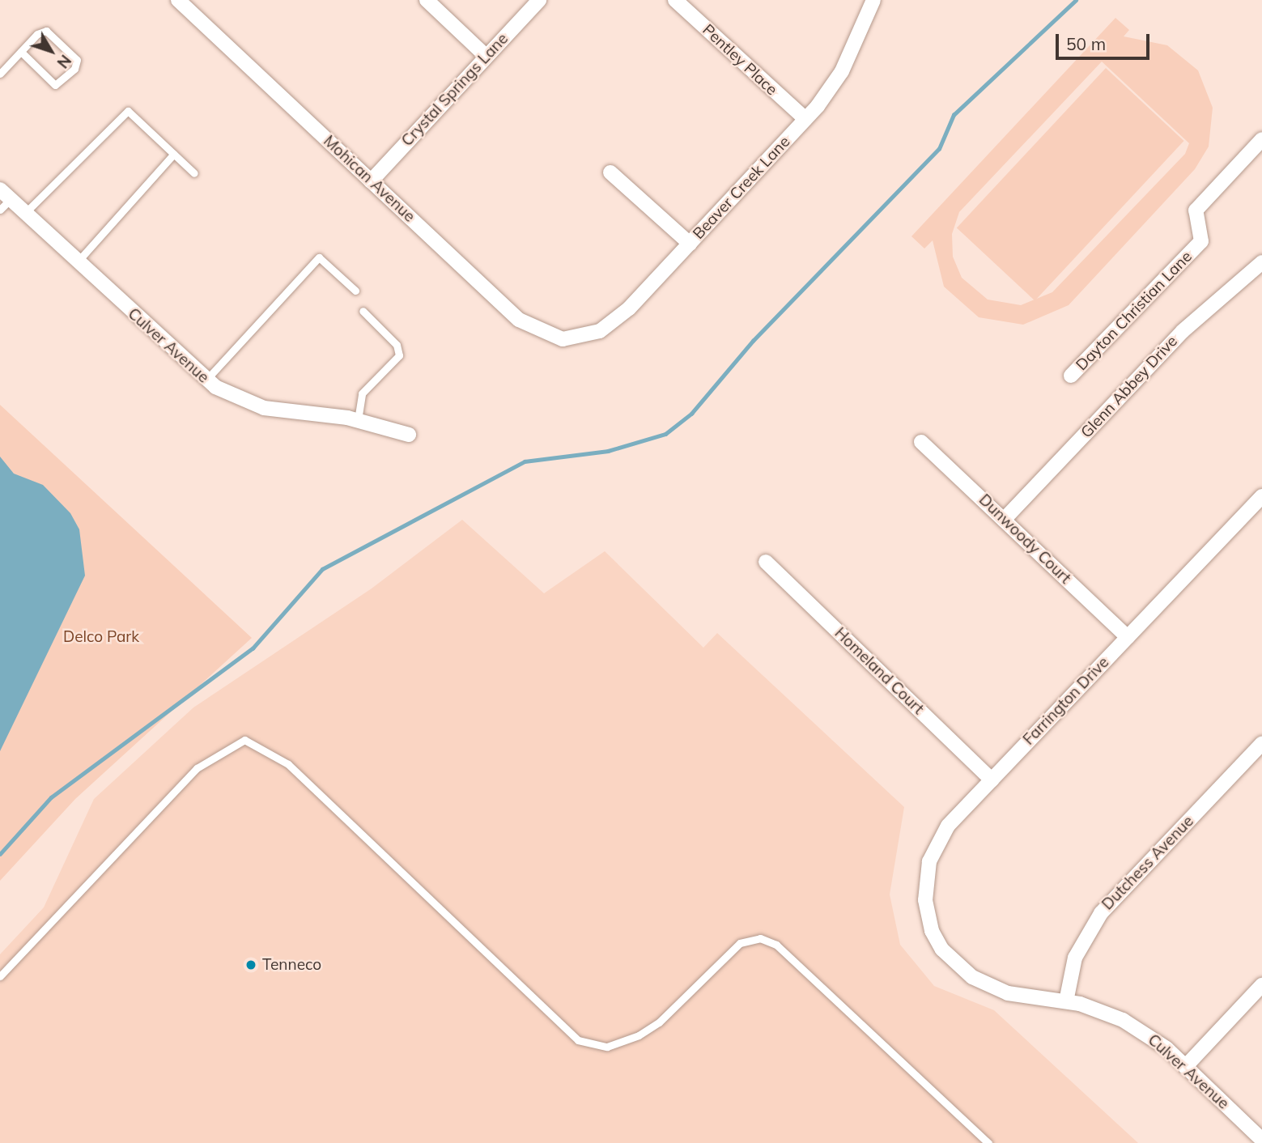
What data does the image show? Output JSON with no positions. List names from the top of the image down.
{
  "streets": {
    "street": [
      "Pentley Place",
      "Crystal Springs Lane",
      "Mohican Avenue",
      "Beaver Creek Lane",
      "Dayton Christian Lane",
      "Culver Avenue",
      "Glenn Abbey Drive",
      "Dunwoody Court",
      "Homeland Court",
      "Farrington Drive",
      "Dutchess Avenue"
    ]
  },
  "crossings": [
    ["Pentley Place", "Beaver Creek Lane"],
    ["Crystal Springs Lane", "Mohican Avenue"],
    ["Mohican Avenue", "Beaver Creek Lane"],
    ["Culver Avenue", "Farrington Drive"],
    ["Culver Avenue", "Dutchess Avenue"],
    ["Glenn Abbey Drive", "Dunwoody Court"],
    ["Dunwoody Court", "Farrington Drive"],
    ["Homeland Court", "Farrington Drive"]
  ],
  "parks": ["Delco Park"],
  "places": ["Tenneco"],
  "scale_bar": "50 m",
  "north": "bottom right"
}
